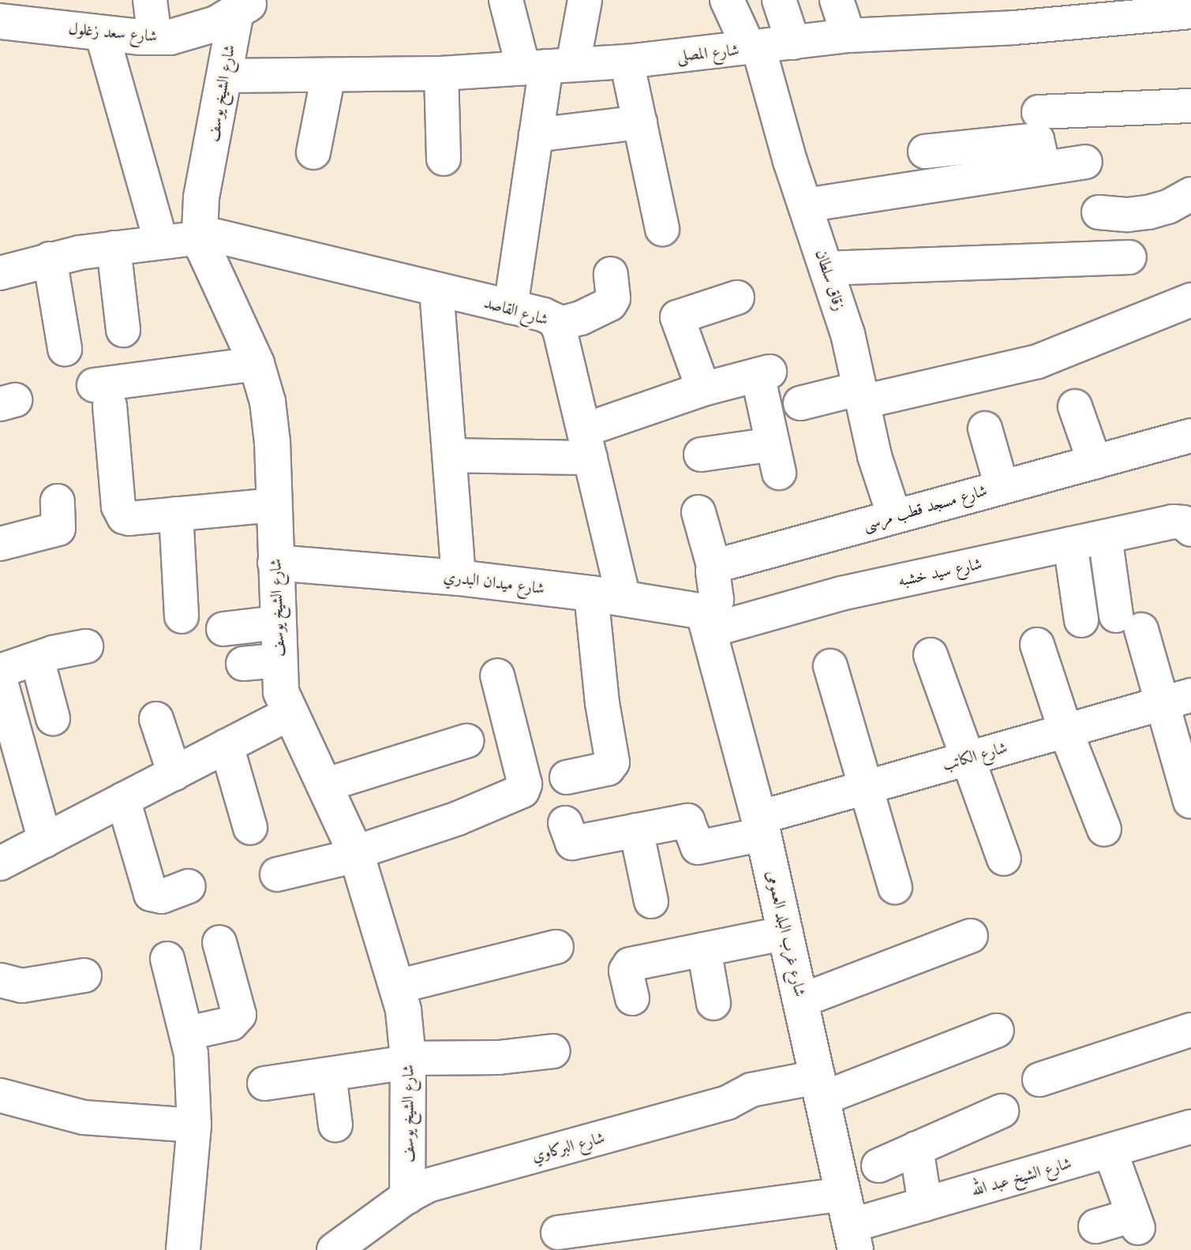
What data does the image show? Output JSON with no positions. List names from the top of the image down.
{
  "streets": {
    "street": [
      "شارع سعد زغلول",
      "شارع المصلى",
      "شارع الشيخ يوسف",
      "زقاق سلطان",
      "شارع القاصد",
      "شارع مسجد قطب مرسى",
      "شارع سيد خشبه",
      "شارع ميدان البدري",
      "شارع الكاتب",
      "شارع غرب البلد العمومى",
      "شارع البركاوي",
      "شارع الشيخ عبد الله"
    ]
  },
  "crossings": [
    ["شارع سعد زغلول", "شارع الشيخ يوسف"],
    ["شارع المصلى", "شارع الشيخ يوسف"],
    ["شارع المصلى", "زقاق سلطان"],
    ["شارع الشيخ يوسف", "شارع القاصد"],
    ["شارع الشيخ يوسف", "شارع ميدان البدري"],
    ["شارع الشيخ يوسف", "شارع البركاوي"],
    ["زقاق سلطان", "شارع مسجد قطب مرسى"],
    ["شارع القاصد", "شارع ميدان البدري"],
    ["شارع سيد خشبه", "شارع ميدان البدري"],
    ["شارع سيد خشبه", "شارع غرب البلد العمومى"],
    ["شارع ميدان البدري", "شارع غرب البلد العمومى"],
    ["شارع الكاتب", "شارع غرب البلد العمومى"],
    ["شارع غرب البلد العمومى", "شارع البركاوي"],
    ["شارع غرب البلد العمومى", "شارع الشيخ عبد الله"]
  ]
}
